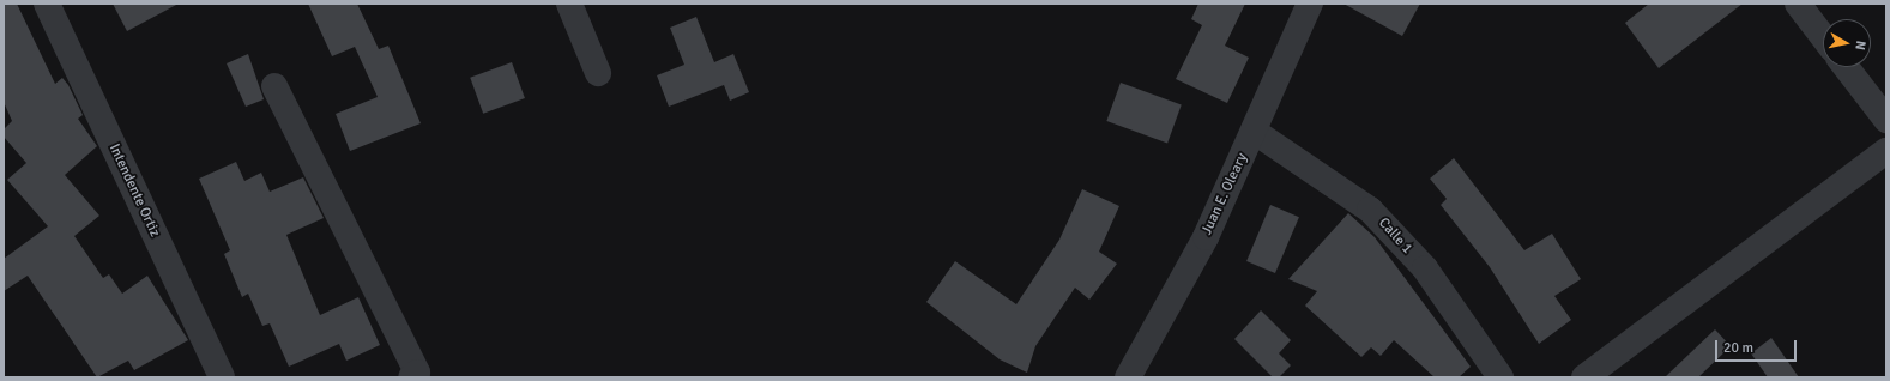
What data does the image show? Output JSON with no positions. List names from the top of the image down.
{
  "streets": {
    "street": ["Intendente Ortiz", "Juan E. Oleary", "Calle 1"]
  },
  "crossings": [
    ["Juan E. Oleary", "Calle 1"]
  ],
  "scale_bar": "20 m",
  "north": "right"
}
